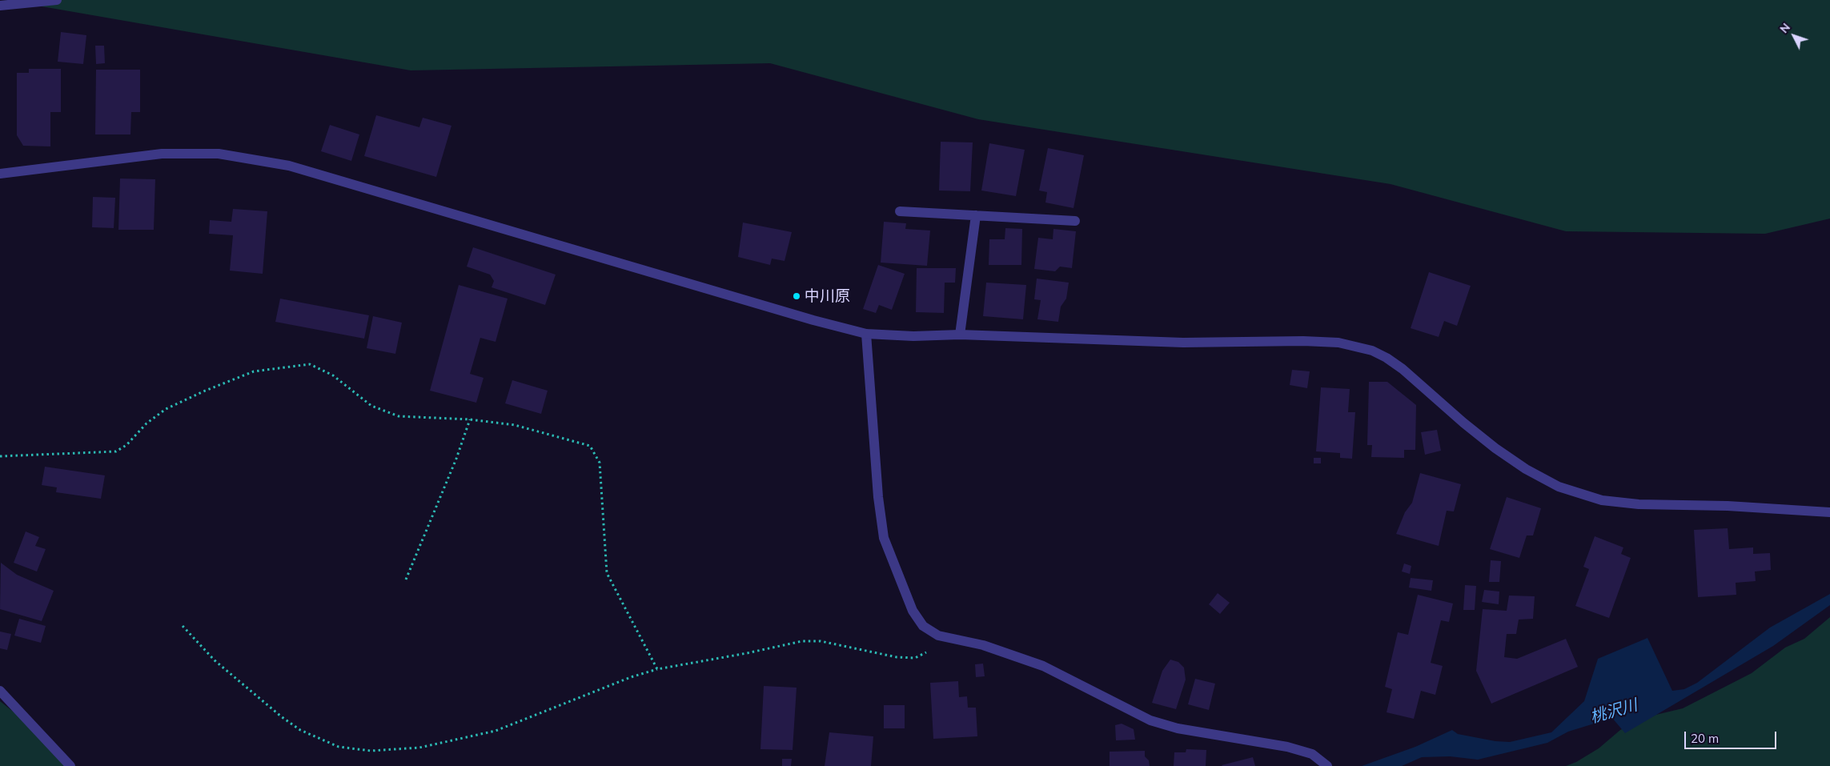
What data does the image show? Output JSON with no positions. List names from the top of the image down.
{
  "water": ["桃沢川"],
  "places": ["中川原"],
  "scale_bar": "20 m",
  "north": "top left"
}
